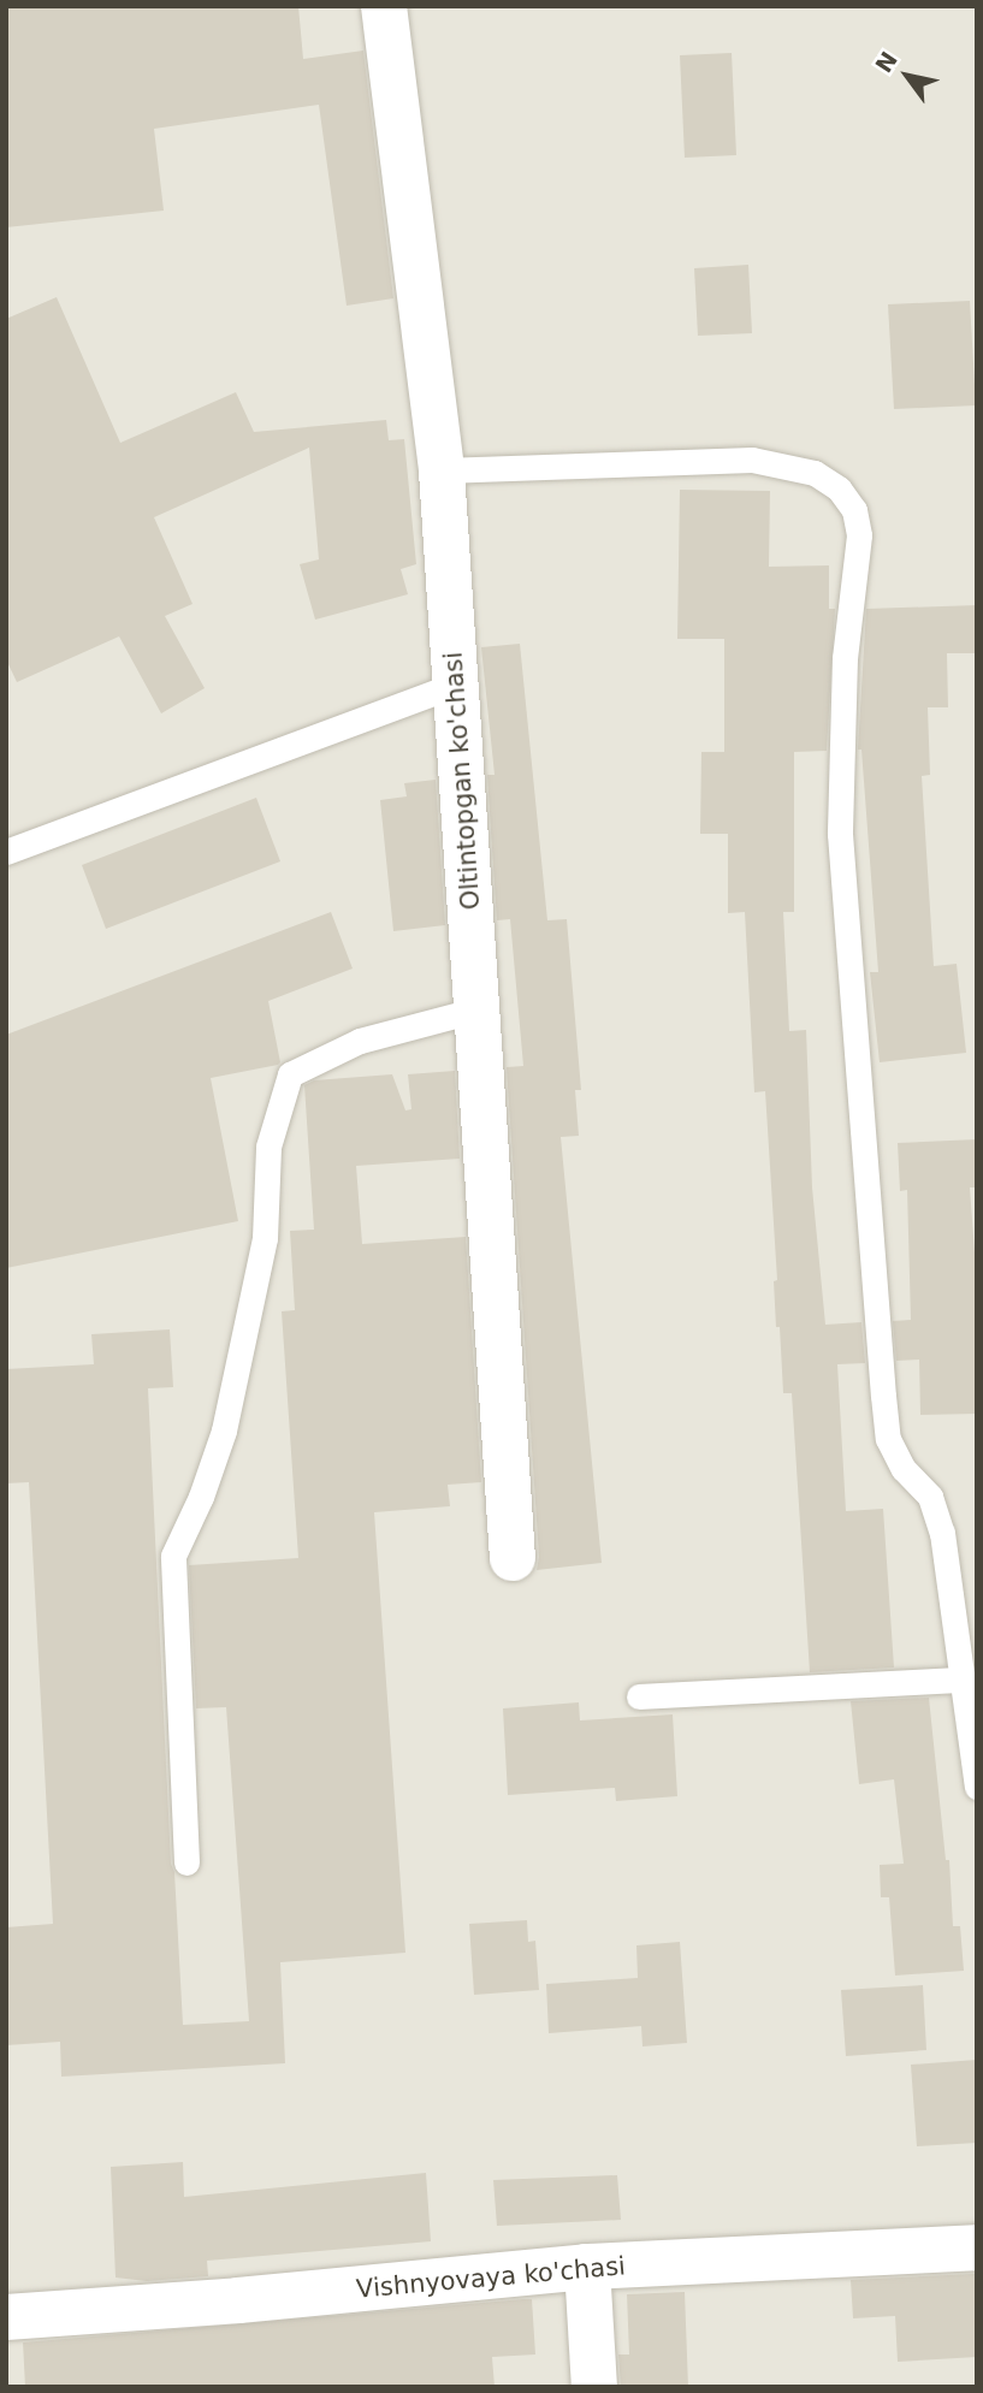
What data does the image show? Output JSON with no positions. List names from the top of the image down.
{
  "streets": {
    "street": ["Oltintopgan ko'chasi", "Vishnyovaya ko'chasi"]
  },
  "north": "top left"
}
